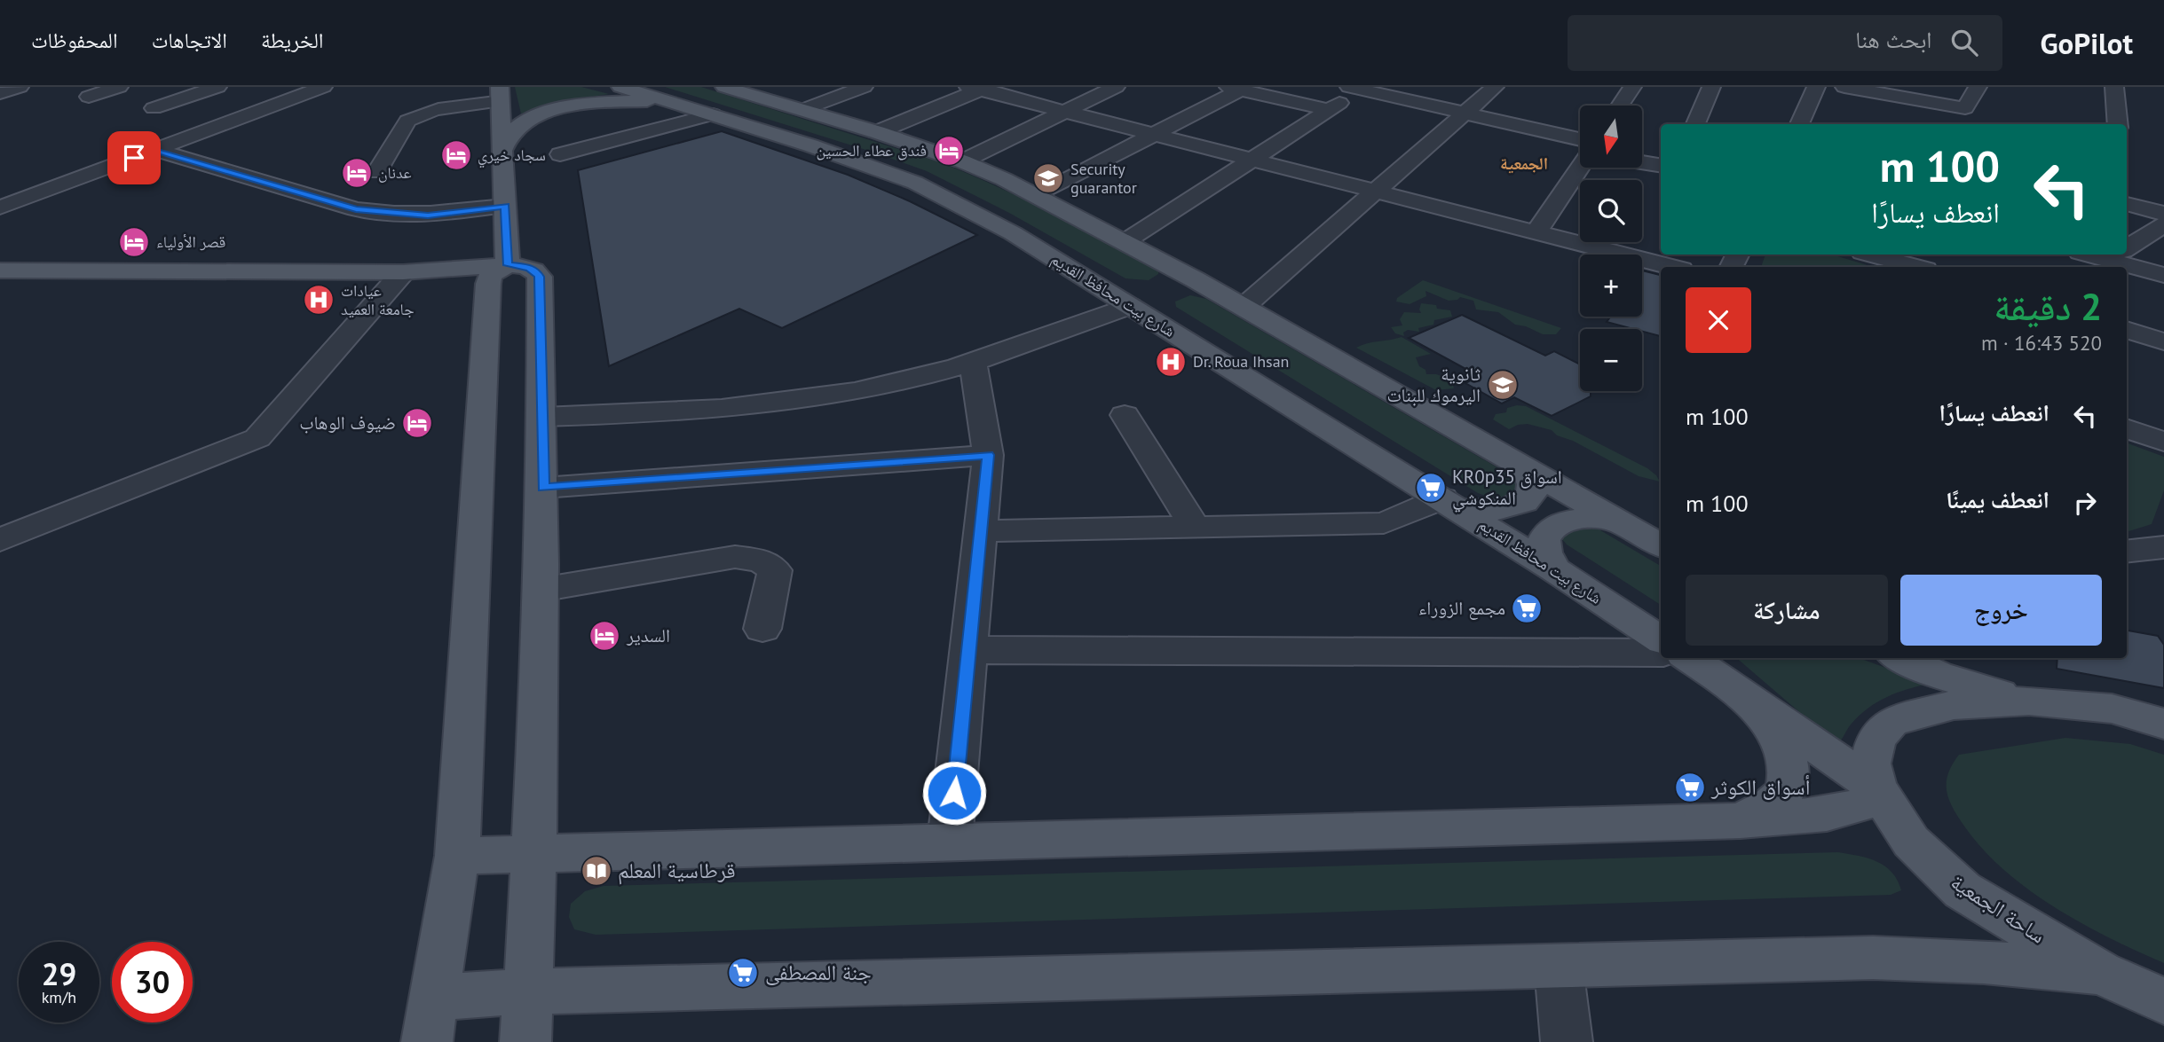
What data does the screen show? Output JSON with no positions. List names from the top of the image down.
{
  "streets": {
    "main road": ["شارع بيت محافظ القديم", "ساحة الجمعية"]
  },
  "districts": ["الجمعية"],
  "places": {
    "hotel": [
      "فندق عطاء الحسين",
      "سجاد خيري",
      "عدنان",
      "قصر الأولياء",
      "ضيوف الوهاب",
      "السدير"
    ],
    "school or university": ["Security guarantor", "ثانوية اليرموك للبنات"],
    "hospital": ["عيادات جامعة العميد", "Dr. Roua Ihsan"],
    "supermarket": [
      "KR0p35 اسواق المنكوشي",
      "مجمع الزوراء",
      "أسواق الكوثر",
      "جنة المصطفى"
    ],
    "library": ["قرطاسية المعلم"]
  },
  "north": "bottom",
  "page": {
    "header": "GoPilot",
    "search": "ابحث هنا",
    "nav": ["الخريطة", "الاتجاهات", "المحفوظات"],
    "map_buttons": ["+", "−"],
    "turn": ["100 m", "انعطف يسارًا"],
    "heading": ["2 دقيقة", "520 m · 16:43"],
    "list": [
      {
        "name": "انعطف يسارًا",
        "value": "100 m"
      },
      {
        "name": "انعطف يمينًا",
        "value": "100 m"
      }
    ],
    "buttons": ["خروج", "مشاركة"],
    "speed": "29 km/h",
    "limit": "30"
  }
}
